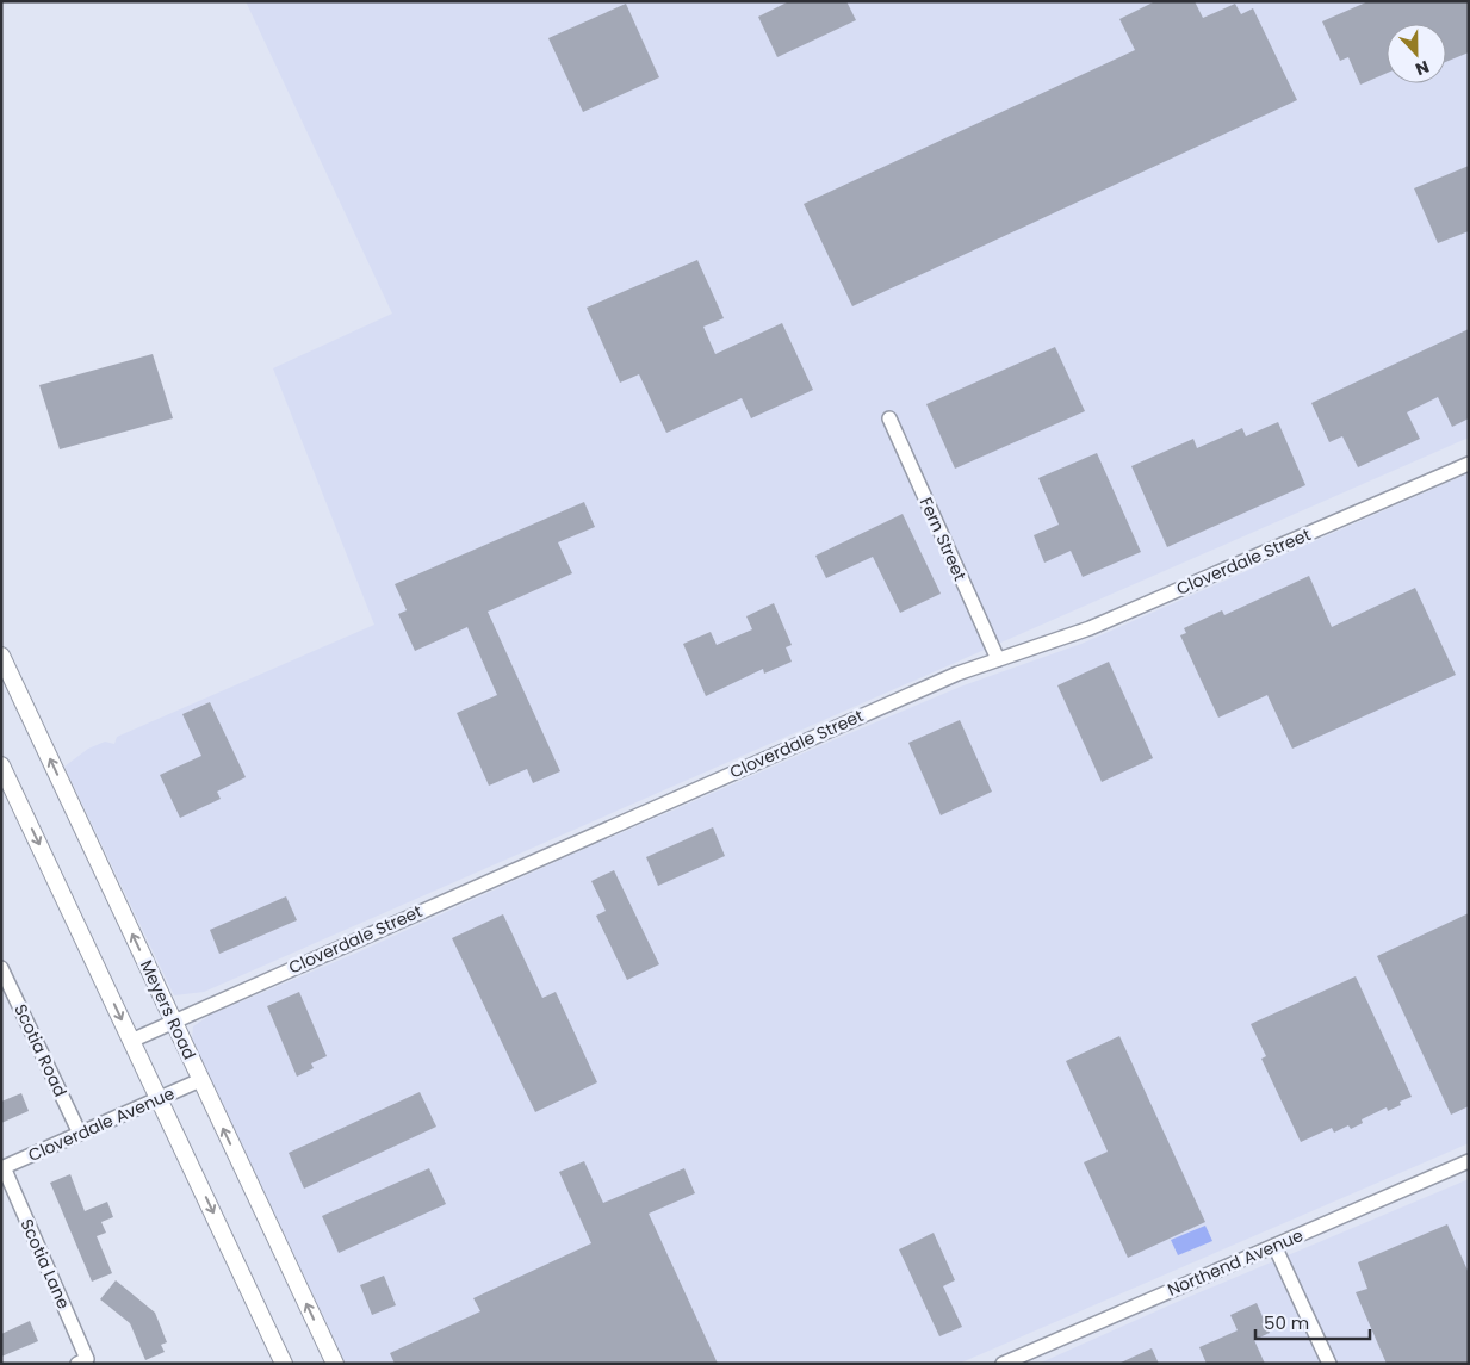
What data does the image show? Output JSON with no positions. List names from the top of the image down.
{
  "streets": {
    "street": [
      "Fern Street",
      "Cloverdale Street",
      "Meyers Road",
      "Scotia Road",
      "Cloverdale Avenue",
      "Northend Avenue",
      "Scotia Lane"
    ]
  },
  "crossings": [
    ["Fern Street", "Cloverdale Street"],
    ["Cloverdale Street", "Meyers Road"],
    ["Meyers Road", "Cloverdale Avenue"],
    ["Scotia Road", "Cloverdale Avenue"],
    ["Cloverdale Avenue", "Scotia Lane"]
  ],
  "scale_bar": "50 m",
  "north": "bottom"
}
